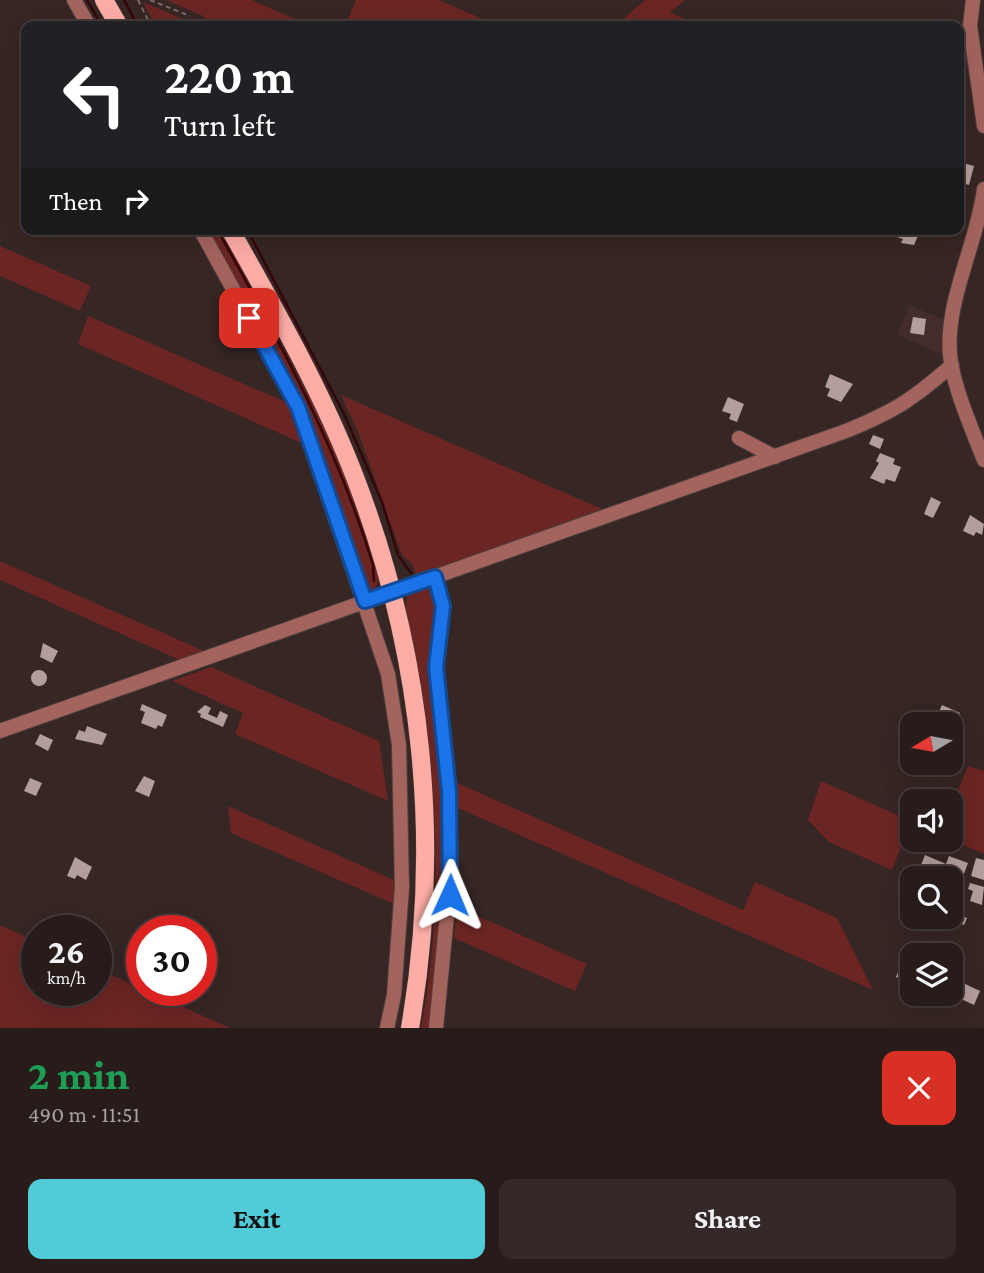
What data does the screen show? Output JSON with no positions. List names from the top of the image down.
{
  "north": "left",
  "page": {
    "turn": ["220 m", "Turn left"],
    "then": "Then",
    "speed": "26 km/h",
    "limit": "30",
    "heading": ["2 min", "490 m · 11:51"],
    "buttons": ["Exit", "Share"]
  }
}
